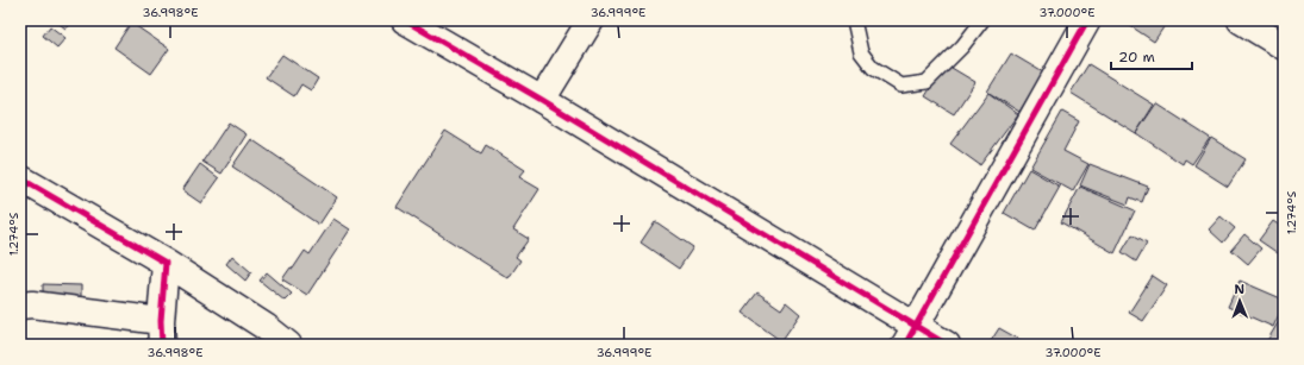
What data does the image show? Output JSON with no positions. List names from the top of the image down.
{
  "scale_bar": "20 m",
  "north": "top",
  "coordinates": [
    "36.998°E",
    "36.999°E",
    "37.000°E",
    "1.274°S"
  ]
}
